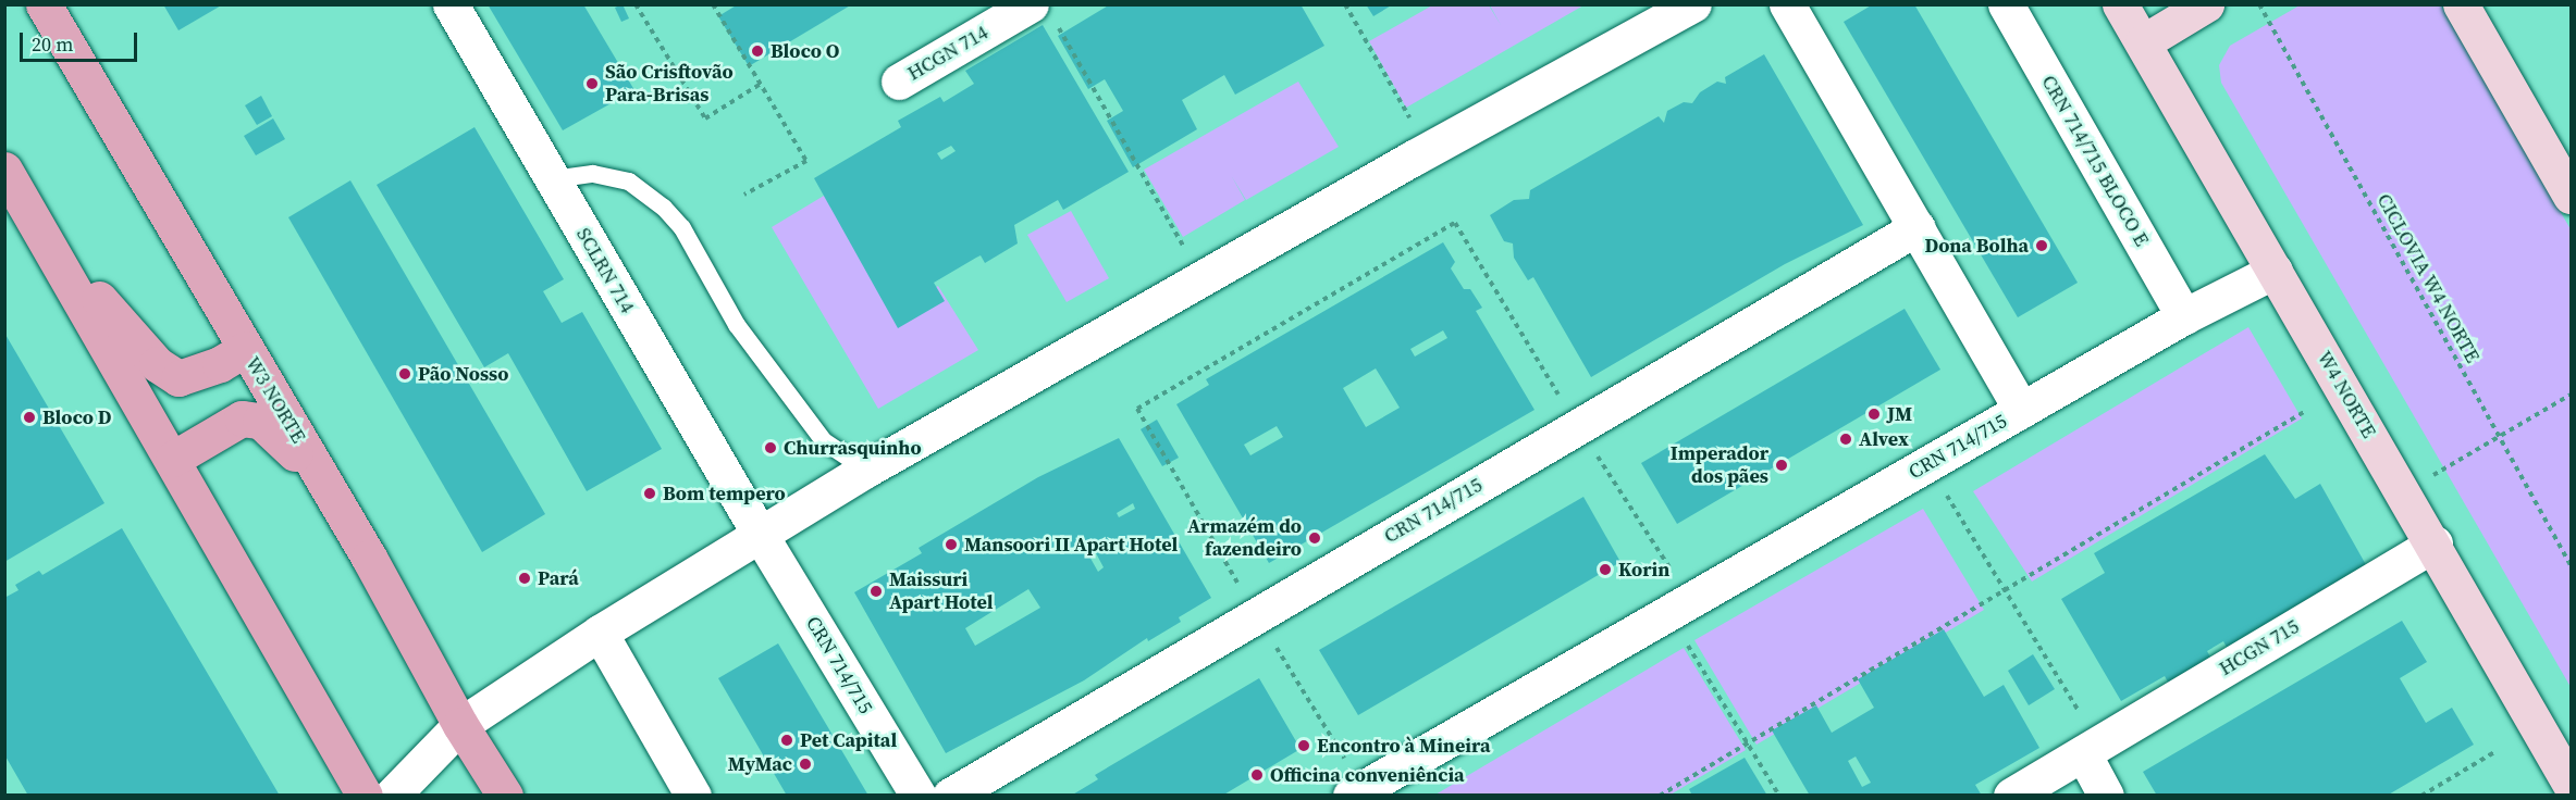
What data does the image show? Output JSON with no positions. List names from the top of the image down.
{
  "streets": {
    "main road": ["W4 NORTE", "W3 NORTE"],
    "street": [
      "HCGN 714",
      "CRN 714/715 BLOCO E",
      "SCLRN 714",
      "CRN 714/715",
      "HCGN 715"
    ],
    "path": ["CICLOVIA W4 NORTE"]
  },
  "crossings": [
    ["CRN 714/715 BLOCO E", "CRN 714/715"],
    ["SCLRN 714", "CRN 714/715"],
    ["W4 NORTE", "CRN 714/715"],
    ["W4 NORTE", "HCGN 715"]
  ],
  "places": [
    "Bloco O",
    "São Crisftovão Para-Brisas",
    "Dona Bolha",
    "Pão Nosso",
    "JM",
    "Bloco D",
    "Alvex",
    "Churrasquinho",
    "Imperador dos pães",
    "Bom tempero",
    "Armazém do fazendeiro",
    "Mansoori II Apart Hotel",
    "Korin",
    "Pará",
    "Maissuri Apart Hotel",
    "Pet Capital",
    "Encontro à Mineira",
    "MyMac",
    "Officina conveniência"
  ],
  "scale_bar": "20 m"
}
